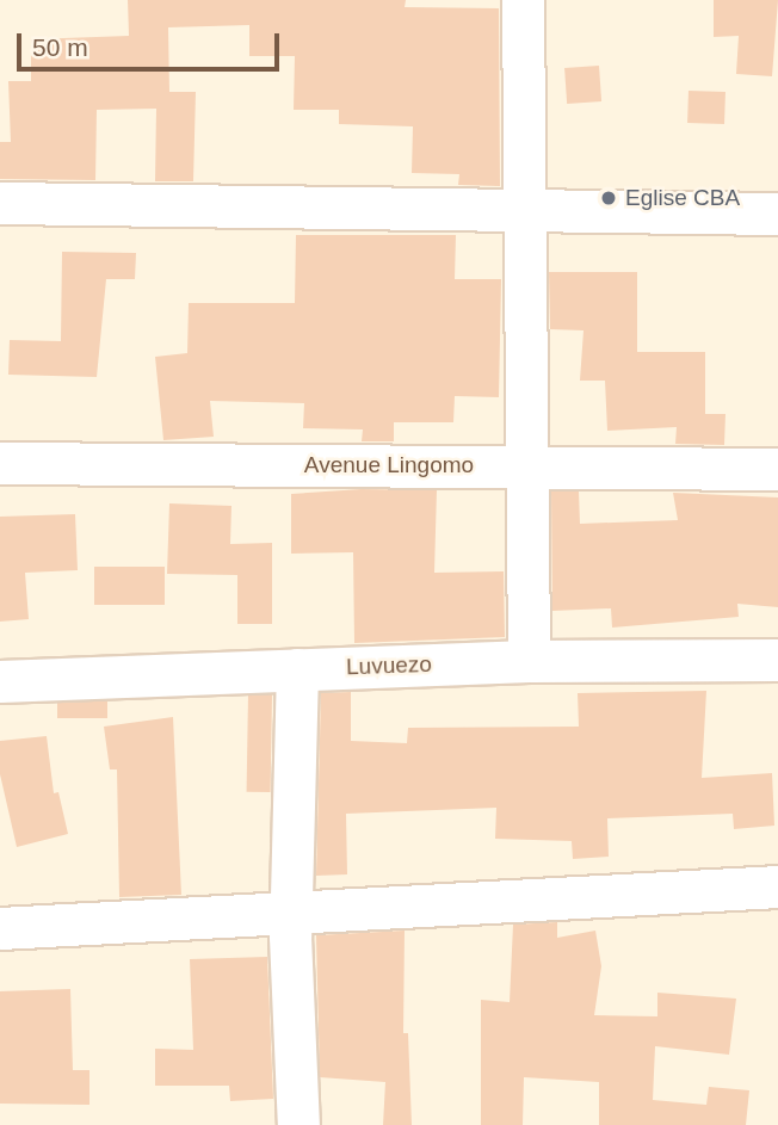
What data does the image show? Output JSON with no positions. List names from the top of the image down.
{
  "streets": {
    "street": ["Avenue Lingomo", "Luvuezo"]
  },
  "places": ["Eglise CBA"],
  "scale_bar": "50 m"
}
